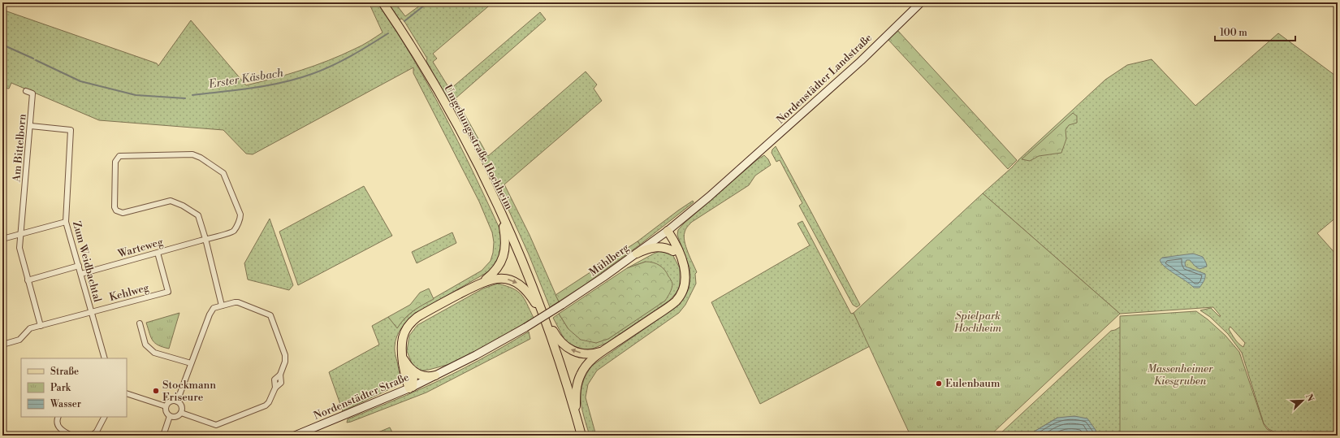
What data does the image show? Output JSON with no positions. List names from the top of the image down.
{
  "streets": {
    "main road": [
      "Nordenstädter Landstraße",
      "Umgehungsstraße Hochheim",
      "Mühlberg",
      "Nordenstädter Straße"
    ],
    "street": [
      "Am Bittelborn",
      "Warteweg",
      "Zum Weidbachtal",
      "Kehlweg"
    ]
  },
  "crossings": [
    ["Nordenstädter Landstraße", "Mühlberg"],
    ["Am Bittelborn", "Zum Weidbachtal"],
    ["Am Bittelborn", "Kehlweg"],
    ["Warteweg", "Zum Weidbachtal"],
    ["Warteweg", "Kehlweg"],
    ["Mühlberg", "Nordenstädter Straße"],
    ["Zum Weidbachtal", "Kehlweg"]
  ],
  "water": ["Erster Käsbach"],
  "parks": ["Spielpark Hochheim", "Massenheimer Kiesgruben"],
  "places": ["Eulenbaum", "Stockmann Friseure"],
  "legend": ["Straße", "Park", "Wasser"],
  "scale_bar": "100 m",
  "north": "top right"
}
